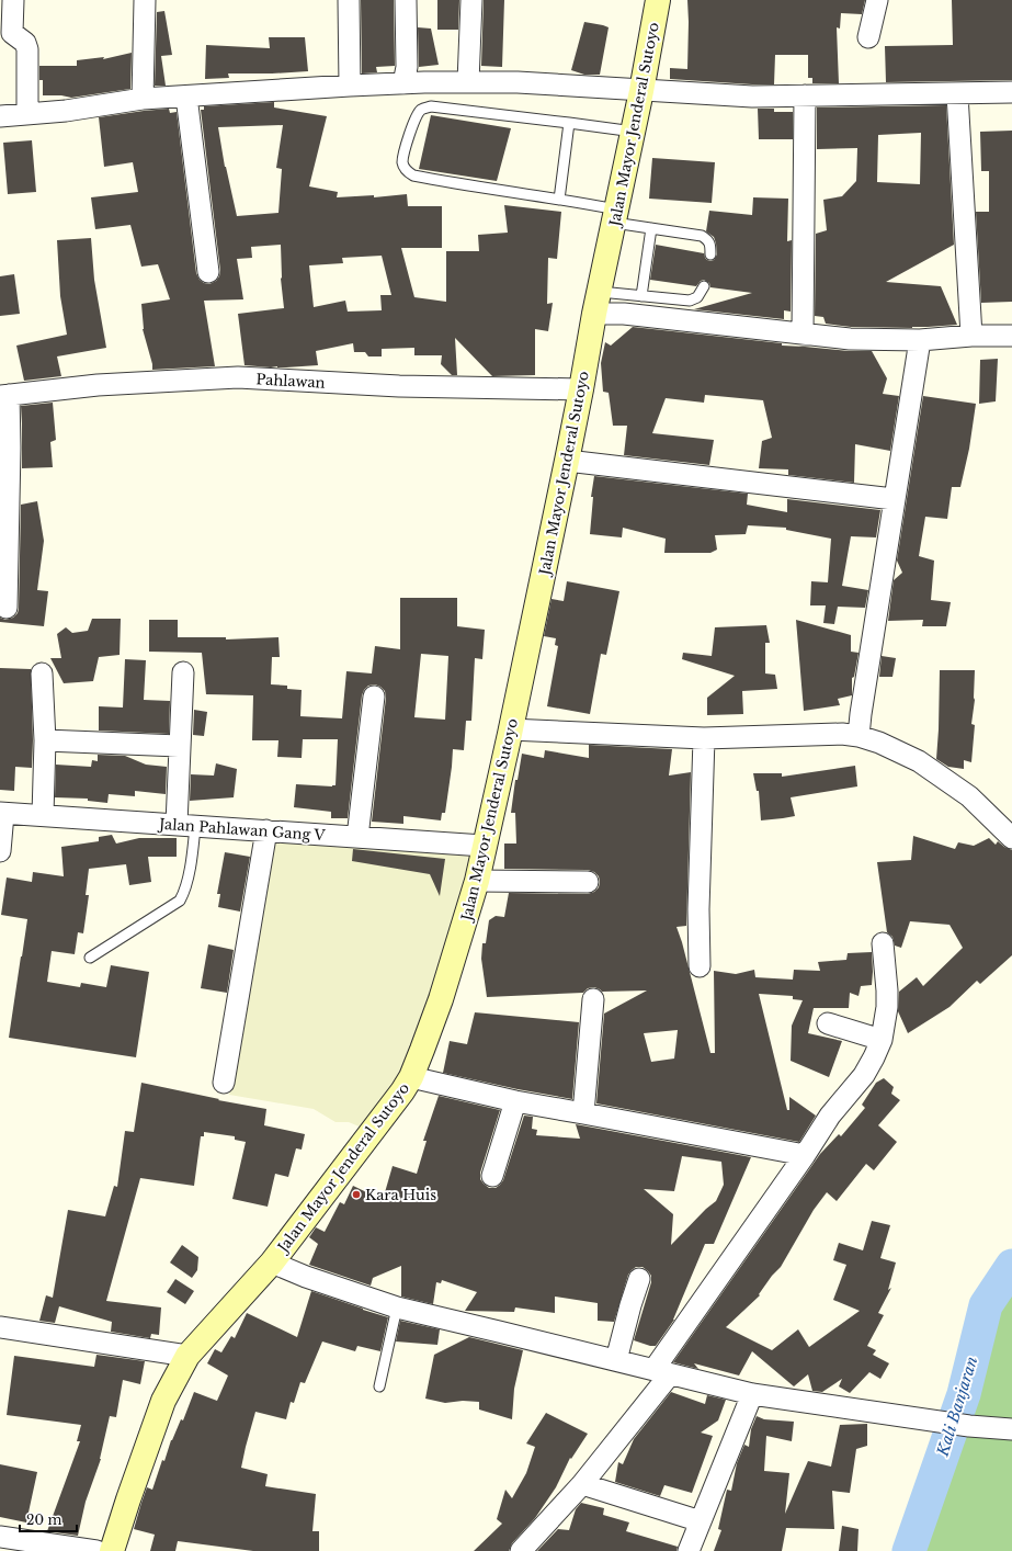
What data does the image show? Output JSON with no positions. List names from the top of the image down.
{
  "streets": {
    "main road": ["Jalan Mayor Jenderal Sutoyo"],
    "street": ["Pahlawan", "Jalan Pahlawan Gang V"]
  },
  "crossings": [
    ["Jalan Mayor Jenderal Sutoyo", "Pahlawan"],
    ["Jalan Mayor Jenderal Sutoyo", "Jalan Pahlawan Gang V"]
  ],
  "water": ["Kali Banjaran"],
  "places": ["Kara Huis"],
  "scale_bar": "20 m"
}
